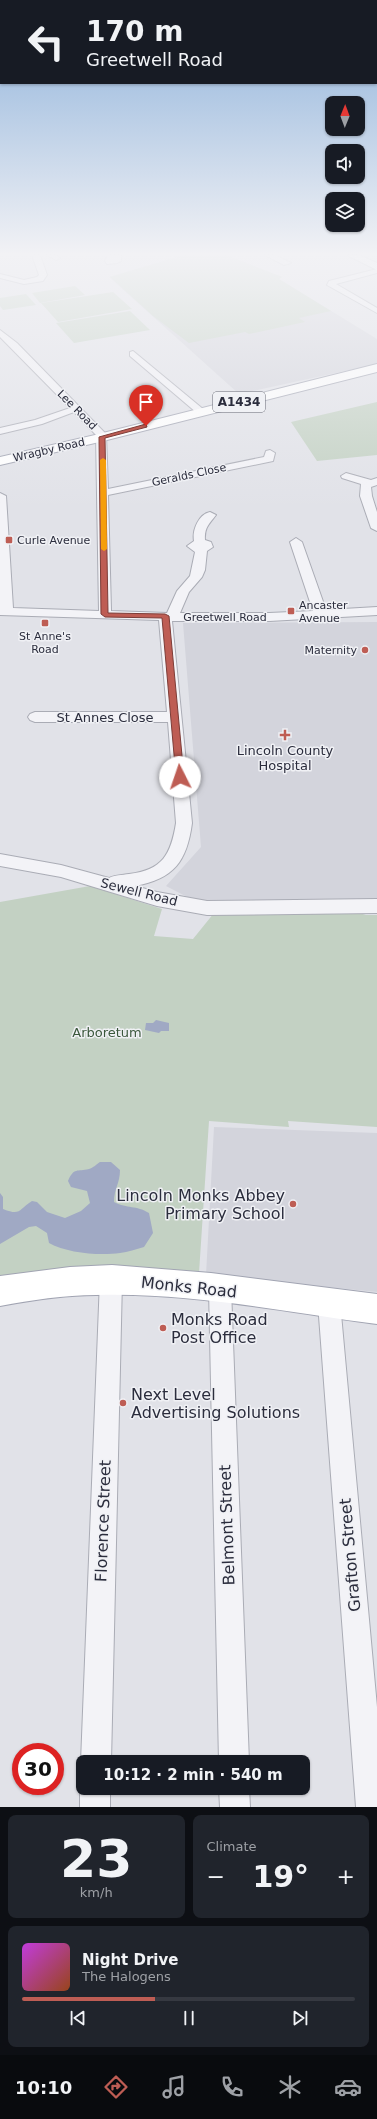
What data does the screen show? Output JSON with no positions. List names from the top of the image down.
{
  "streets": {
    "main road": ["A1434", "Wragby Road", "Monks Road"],
    "street": [
      "Lee Road",
      "Geralds Close",
      "Greetwell Road",
      "St Annes Close",
      "Sewell Road",
      "Florence Street",
      "Belmont Street",
      "Grafton Street"
    ]
  },
  "crossings": [
    ["Lee Road", "Wragby Road"],
    ["Monks Road", "Florence Street"],
    ["Monks Road", "Belmont Street"],
    ["Monks Road", "Grafton Street"]
  ],
  "parks": ["Arboretum"],
  "places": {
    "transit": ["Curle Avenue", "Ancaster Avenue", "St Anne's Road"],
    "other": [
      "Maternity",
      "Lincoln Monks Abbey Primary School",
      "Monks Road Post Office",
      "Next Level Advertising Solutions"
    ],
    "health": ["Lincoln County Hospital"]
  },
  "north": "top",
  "page": {
    "turn": ["170 m", "Greetwell Road"],
    "limit": "30",
    "trip": "10:12 · 2 min · 540 m",
    "tile": [
      ["23", "km/h"],
      "Climate"
    ],
    "heat": ["−", "19°", "+"],
    "song": ["Night Drive", "The Halogens"],
    "tabs": "10:10"
  }
}
